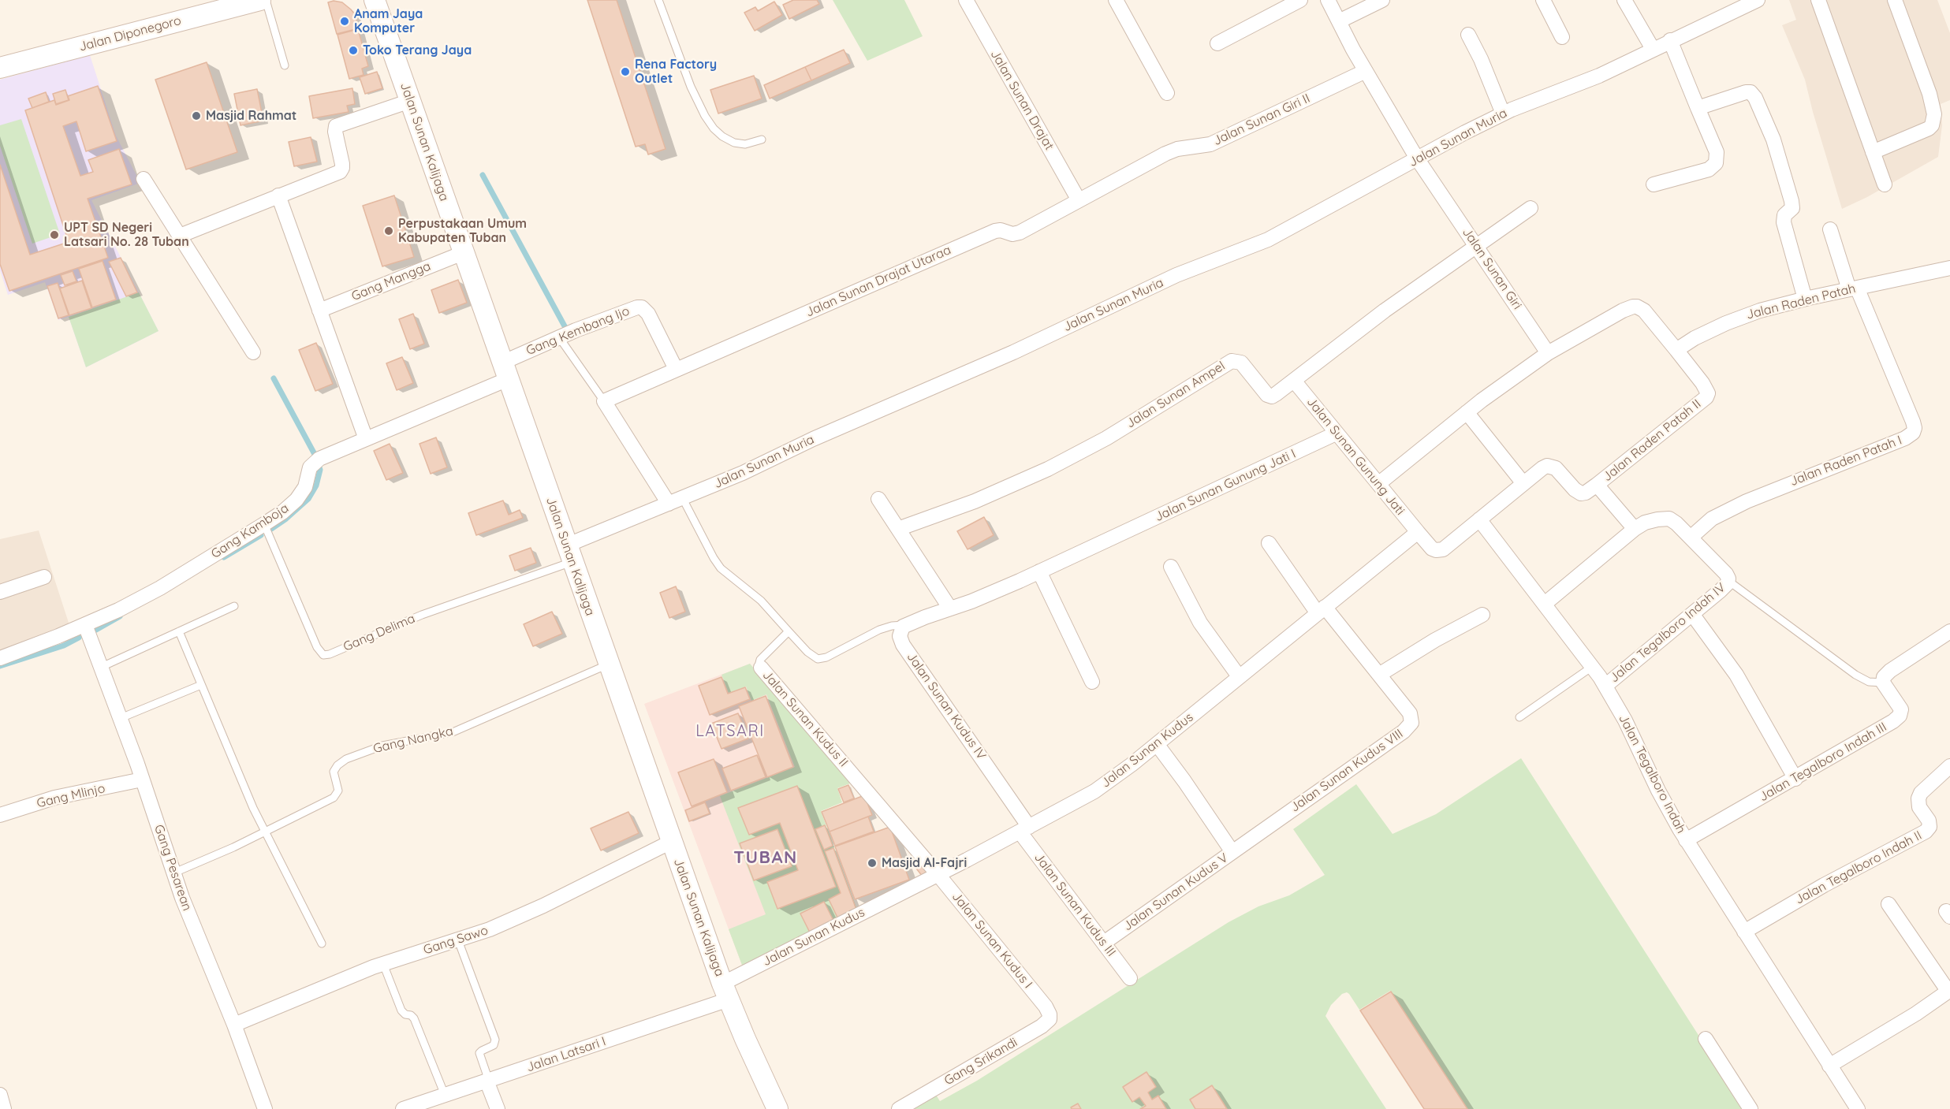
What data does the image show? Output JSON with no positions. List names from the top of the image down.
{
  "streets": {
    "main road": ["Jalan Diponegoro", "Jalan Sunan Kalijaga"],
    "street": [
      "Jalan Sunan Drajat",
      "Jalan Sunan Giri II",
      "Jalan Sunan Muria",
      "Jalan Sunan Giri",
      "Gang Mangga",
      "Jalan Sunan Drajat Utaraa",
      "Jalan Raden Patah",
      "Gang Kembang Ijo",
      "Jalan Sunan Ampel",
      "Jalan Raden Patah II",
      "Jalan Sunan Gunung Jati",
      "Jalan Raden Patah I",
      "Jalan Sunan Gunung Jati I",
      "Gang Kamboja",
      "Jalan Tegalboro Indah IV",
      "Jalan Sunan Kudus IV",
      "Jalan Sunan Kudus II",
      "Jalan Sunan Kudus",
      "Jalan Tegalboro Indah III",
      "Jalan Sunan Kudus VIII",
      "Jalan Tegalboro Indah",
      "Gang Mlinjo",
      "Gang Pesarean",
      "Jalan Tegalboro Indah II",
      "Jalan Sunan Kudus V",
      "Jalan Sunan Kudus III",
      "Gang Sawo",
      "Jalan Sunan Kudus I",
      "Jalan Latsari I",
      "Gang Srikandi"
    ],
    "lane": ["Gang Delima", "Gang Nangka"]
  },
  "crossings": [
    ["Jalan Sunan Drajat", "Jalan Sunan Giri II"],
    ["Jalan Sunan Drajat", "Jalan Sunan Drajat Utaraa"],
    ["Jalan Sunan Giri II", "Jalan Sunan Giri"],
    ["Jalan Sunan Giri II", "Jalan Sunan Drajat Utaraa"],
    ["Jalan Sunan Muria", "Jalan Sunan Kalijaga"],
    ["Jalan Sunan Muria", "Jalan Sunan Giri"],
    ["Jalan Sunan Muria", "Gang Delima"],
    ["Jalan Sunan Kalijaga", "Gang Mangga"],
    ["Jalan Sunan Kalijaga", "Gang Kembang Ijo"],
    ["Jalan Sunan Kalijaga", "Gang Kamboja"],
    ["Jalan Sunan Kalijaga", "Gang Delima"],
    ["Jalan Sunan Kalijaga", "Gang Nangka"],
    ["Jalan Sunan Kalijaga", "Jalan Sunan Kudus"],
    ["Jalan Sunan Kalijaga", "Gang Sawo"],
    ["Jalan Sunan Kalijaga", "Jalan Latsari I"],
    ["Jalan Sunan Giri", "Jalan Sunan Ampel"],
    ["Jalan Sunan Drajat Utaraa", "Gang Kembang Ijo"],
    ["Jalan Raden Patah", "Jalan Raden Patah II"],
    ["Jalan Raden Patah", "Jalan Raden Patah I"],
    ["Gang Kembang Ijo", "Gang Kamboja"],
    ["Jalan Sunan Ampel", "Jalan Sunan Gunung Jati"],
    ["Jalan Sunan Gunung Jati", "Jalan Sunan Gunung Jati I"],
    ["Jalan Sunan Gunung Jati", "Jalan Sunan Kudus"],
    ["Jalan Raden Patah I", "Jalan Tegalboro Indah IV"],
    ["Gang Kamboja", "Gang Delima"],
    ["Gang Kamboja", "Gang Pesarean"],
    ["Jalan Tegalboro Indah IV", "Jalan Tegalboro Indah"],
    ["Jalan Sunan Kudus IV", "Jalan Sunan Kudus"],
    ["Jalan Sunan Kudus IV", "Jalan Sunan Kudus III"],
    ["Jalan Sunan Kudus II", "Jalan Sunan Kudus"],
    ["Jalan Sunan Kudus II", "Jalan Sunan Kudus I"],
    ["Gang Nangka", "Gang Pesarean"],
    ["Jalan Sunan Kudus", "Jalan Sunan Kudus VIII"],
    ["Jalan Sunan Kudus", "Jalan Sunan Kudus V"],
    ["Jalan Sunan Kudus", "Jalan Sunan Kudus III"],
    ["Jalan Sunan Kudus", "Jalan Sunan Kudus I"],
    ["Jalan Sunan Kudus", "Jalan Latsari I"],
    ["Jalan Tegalboro Indah III", "Jalan Tegalboro Indah"],
    ["Jalan Sunan Kudus VIII", "Jalan Sunan Kudus V"],
    ["Jalan Tegalboro Indah", "Jalan Tegalboro Indah II"],
    ["Gang Mlinjo", "Gang Pesarean"],
    ["Gang Pesarean", "Gang Sawo"],
    ["Jalan Sunan Kudus V", "Jalan Sunan Kudus III"],
    ["Jalan Sunan Kudus I", "Gang Srikandi"]
  ],
  "districts": ["LATSARI", "TUBAN"],
  "places": [
    "Anam Jaya Komputer",
    "Toko Terang Jaya",
    "Rena Factory Outlet",
    "Masjid Rahmat",
    "Perpustakaan Umum Kabupaten Tuban",
    "UPT SD Negeri Latsari No. 28 Tuban",
    "Masjid Al-Fajri"
  ]
}
